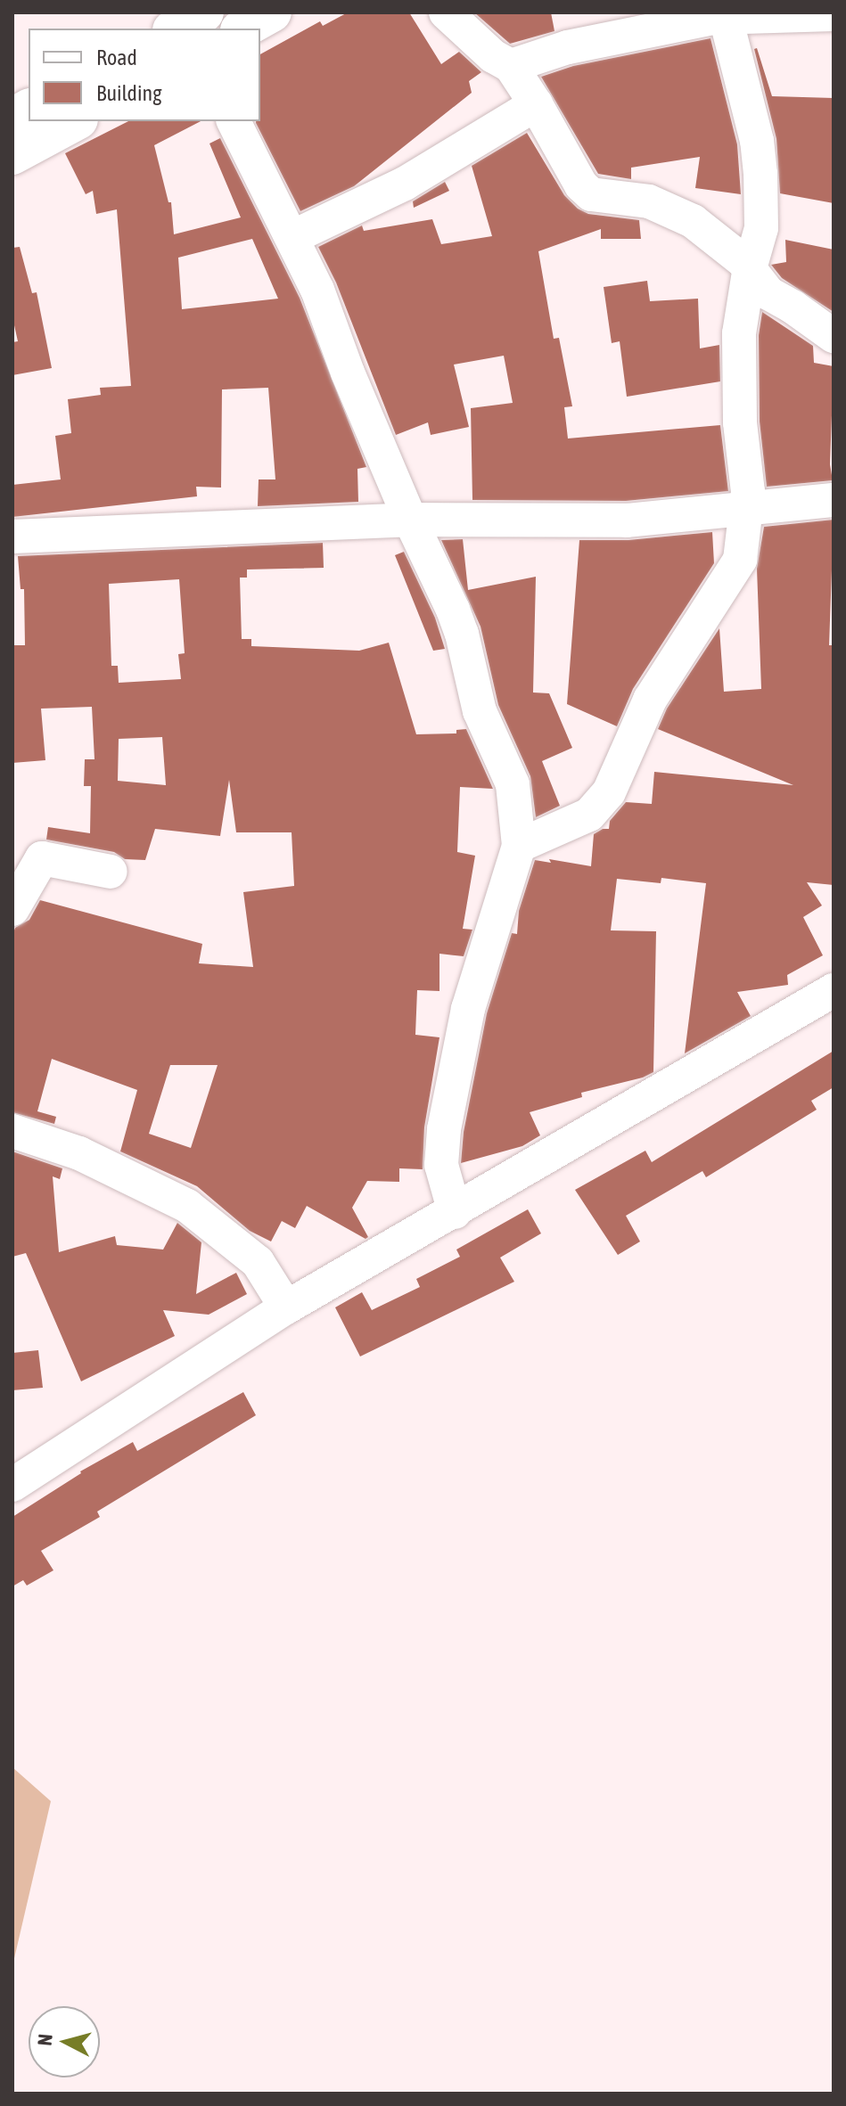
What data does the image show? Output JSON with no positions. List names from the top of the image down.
{
  "legend": ["Road", "Building"],
  "north": "left"
}
